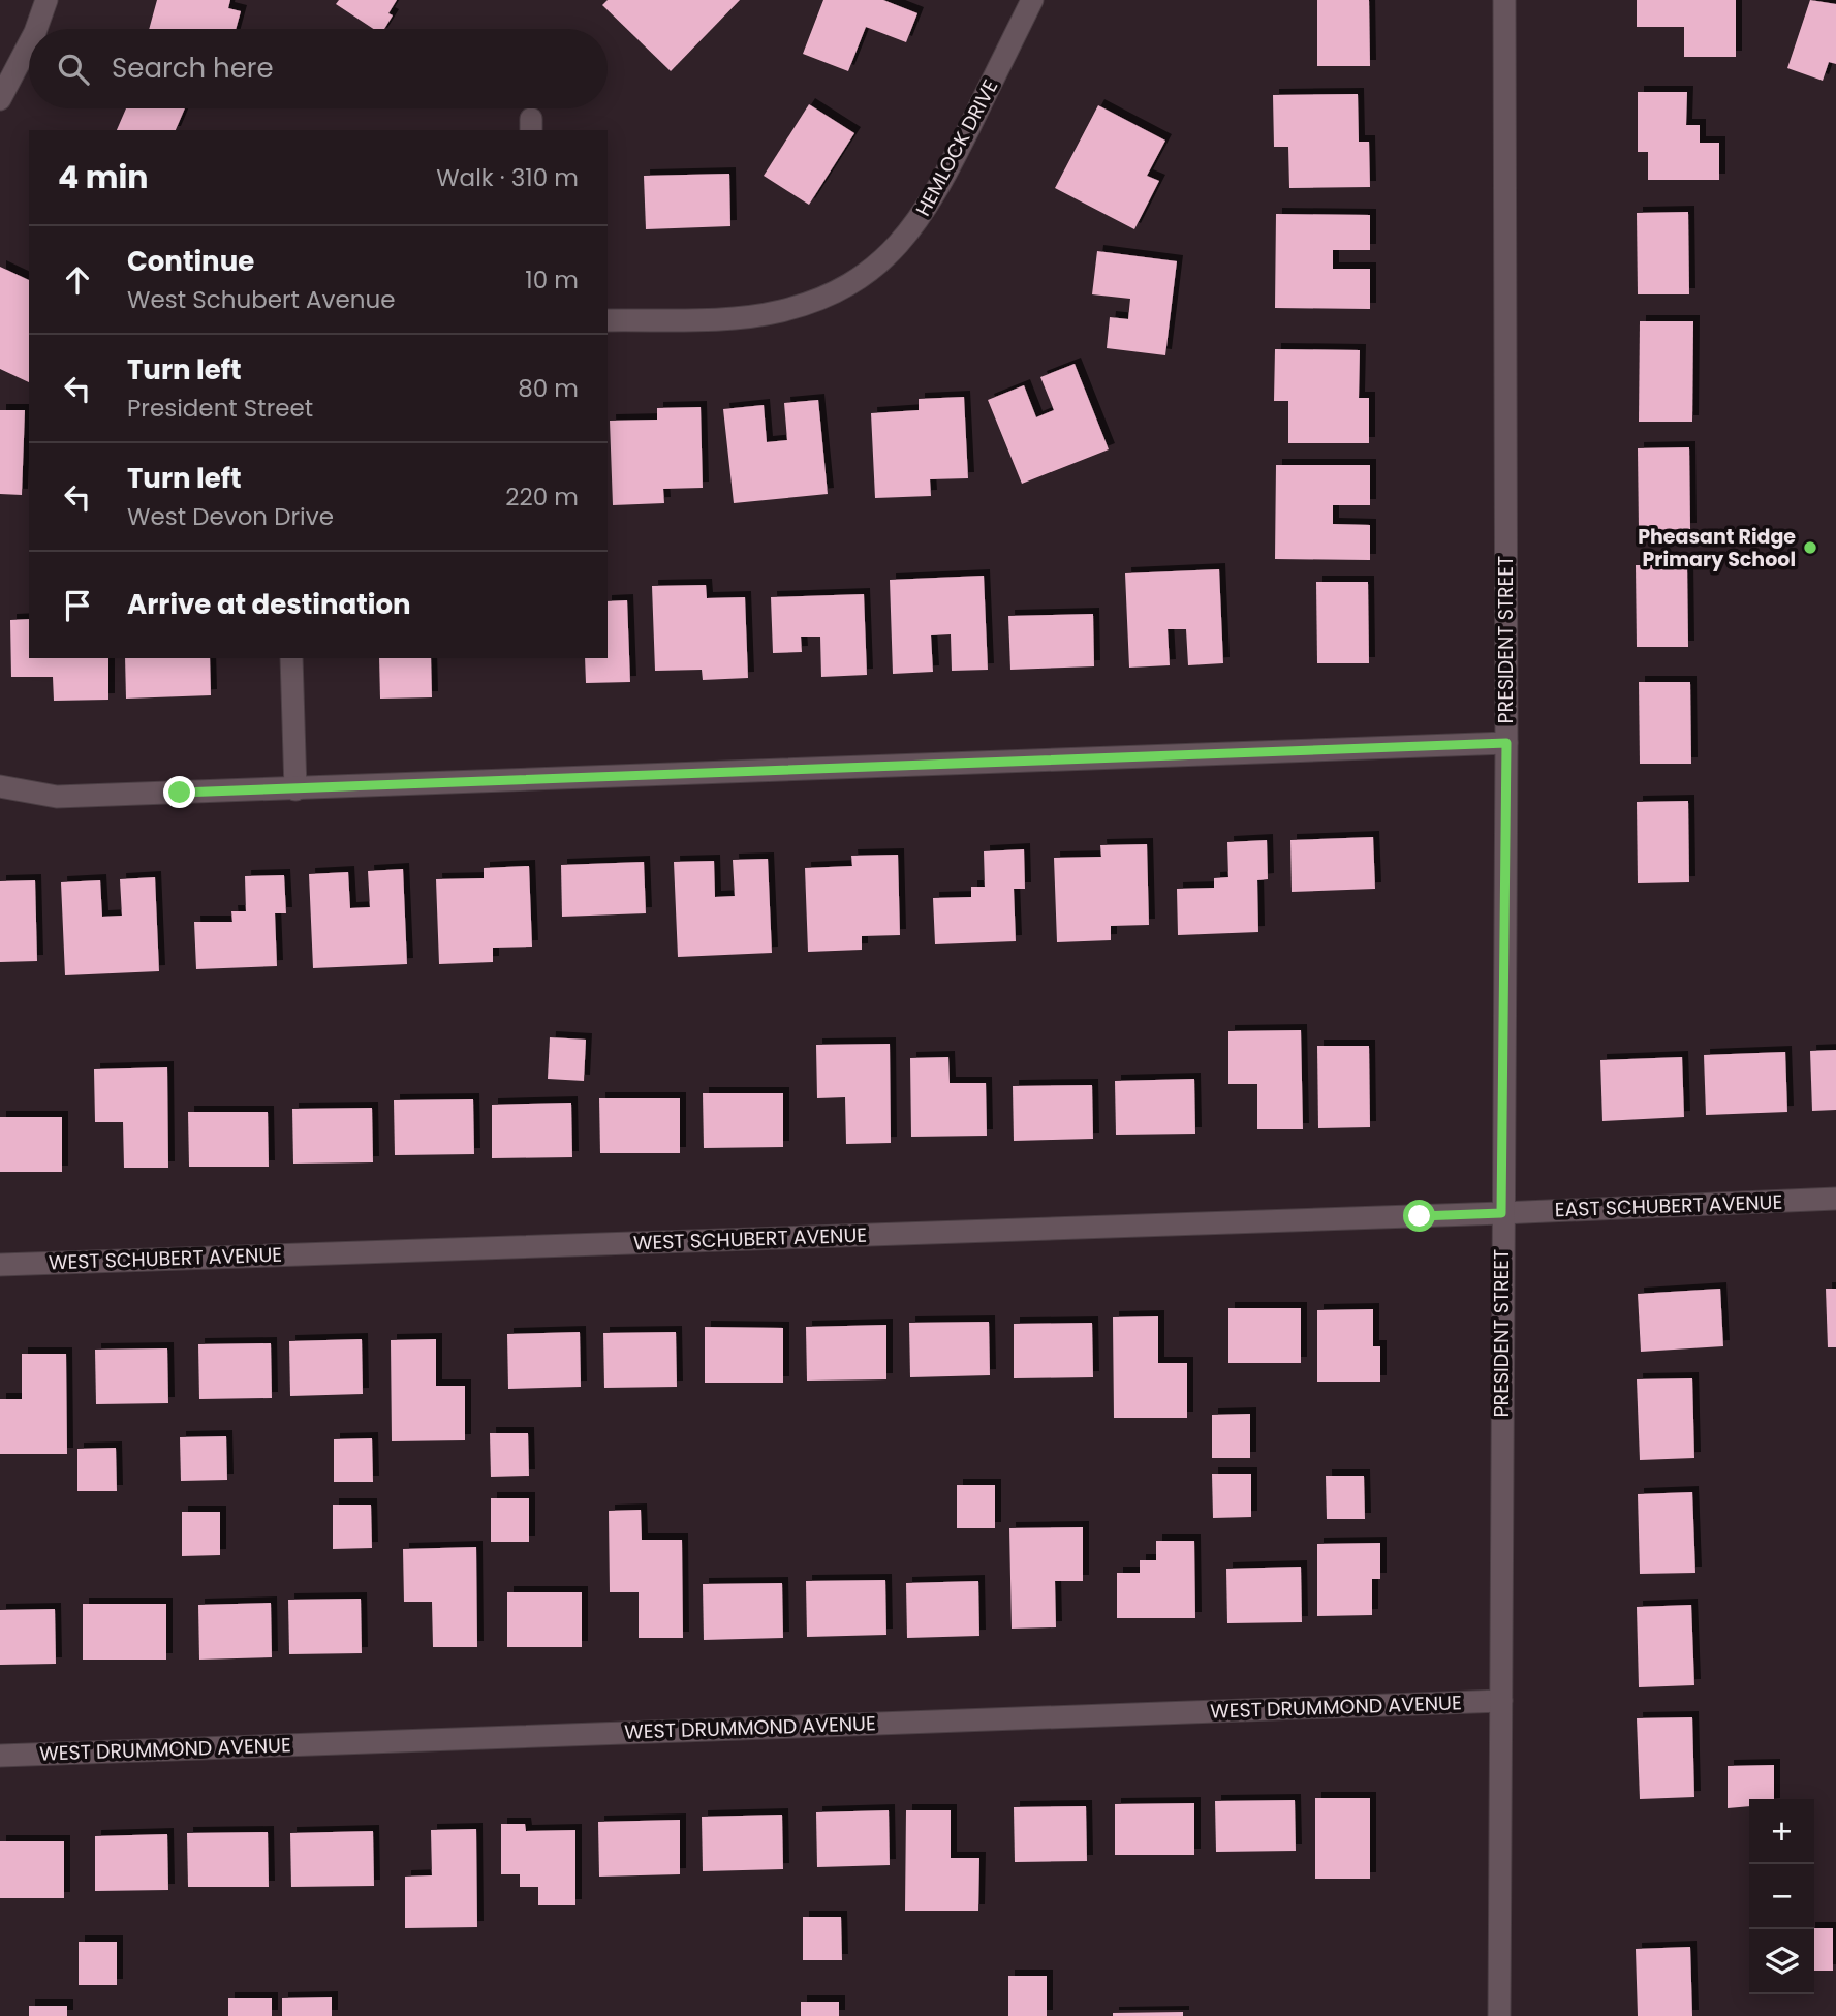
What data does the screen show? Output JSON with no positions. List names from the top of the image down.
{
  "streets": {
    "street": [
      "HEMLOCK DRIVE",
      "PRESIDENT STREET",
      "EAST SCHUBERT AVENUE",
      "WEST SCHUBERT AVENUE",
      "WEST DRUMMOND AVENUE"
    ]
  },
  "crossings": [
    ["PRESIDENT STREET", "EAST SCHUBERT AVENUE"],
    ["PRESIDENT STREET", "WEST SCHUBERT AVENUE"],
    ["PRESIDENT STREET", "WEST DRUMMOND AVENUE"],
    ["EAST SCHUBERT AVENUE", "WEST SCHUBERT AVENUE"]
  ],
  "places": ["Pheasant Ridge Primary School"],
  "page": {
    "search": "Search here",
    "heading": ["4 min", "Walk · 310 m"],
    "list": [
      ["Continue", "West Schubert Avenue", "10 m"],
      ["Turn left", "President Street", "80 m"],
      ["Turn left", "West Devon Drive", "220 m"],
      "Arrive at destination"
    ],
    "map_buttons": ["+", "−"]
  }
}
